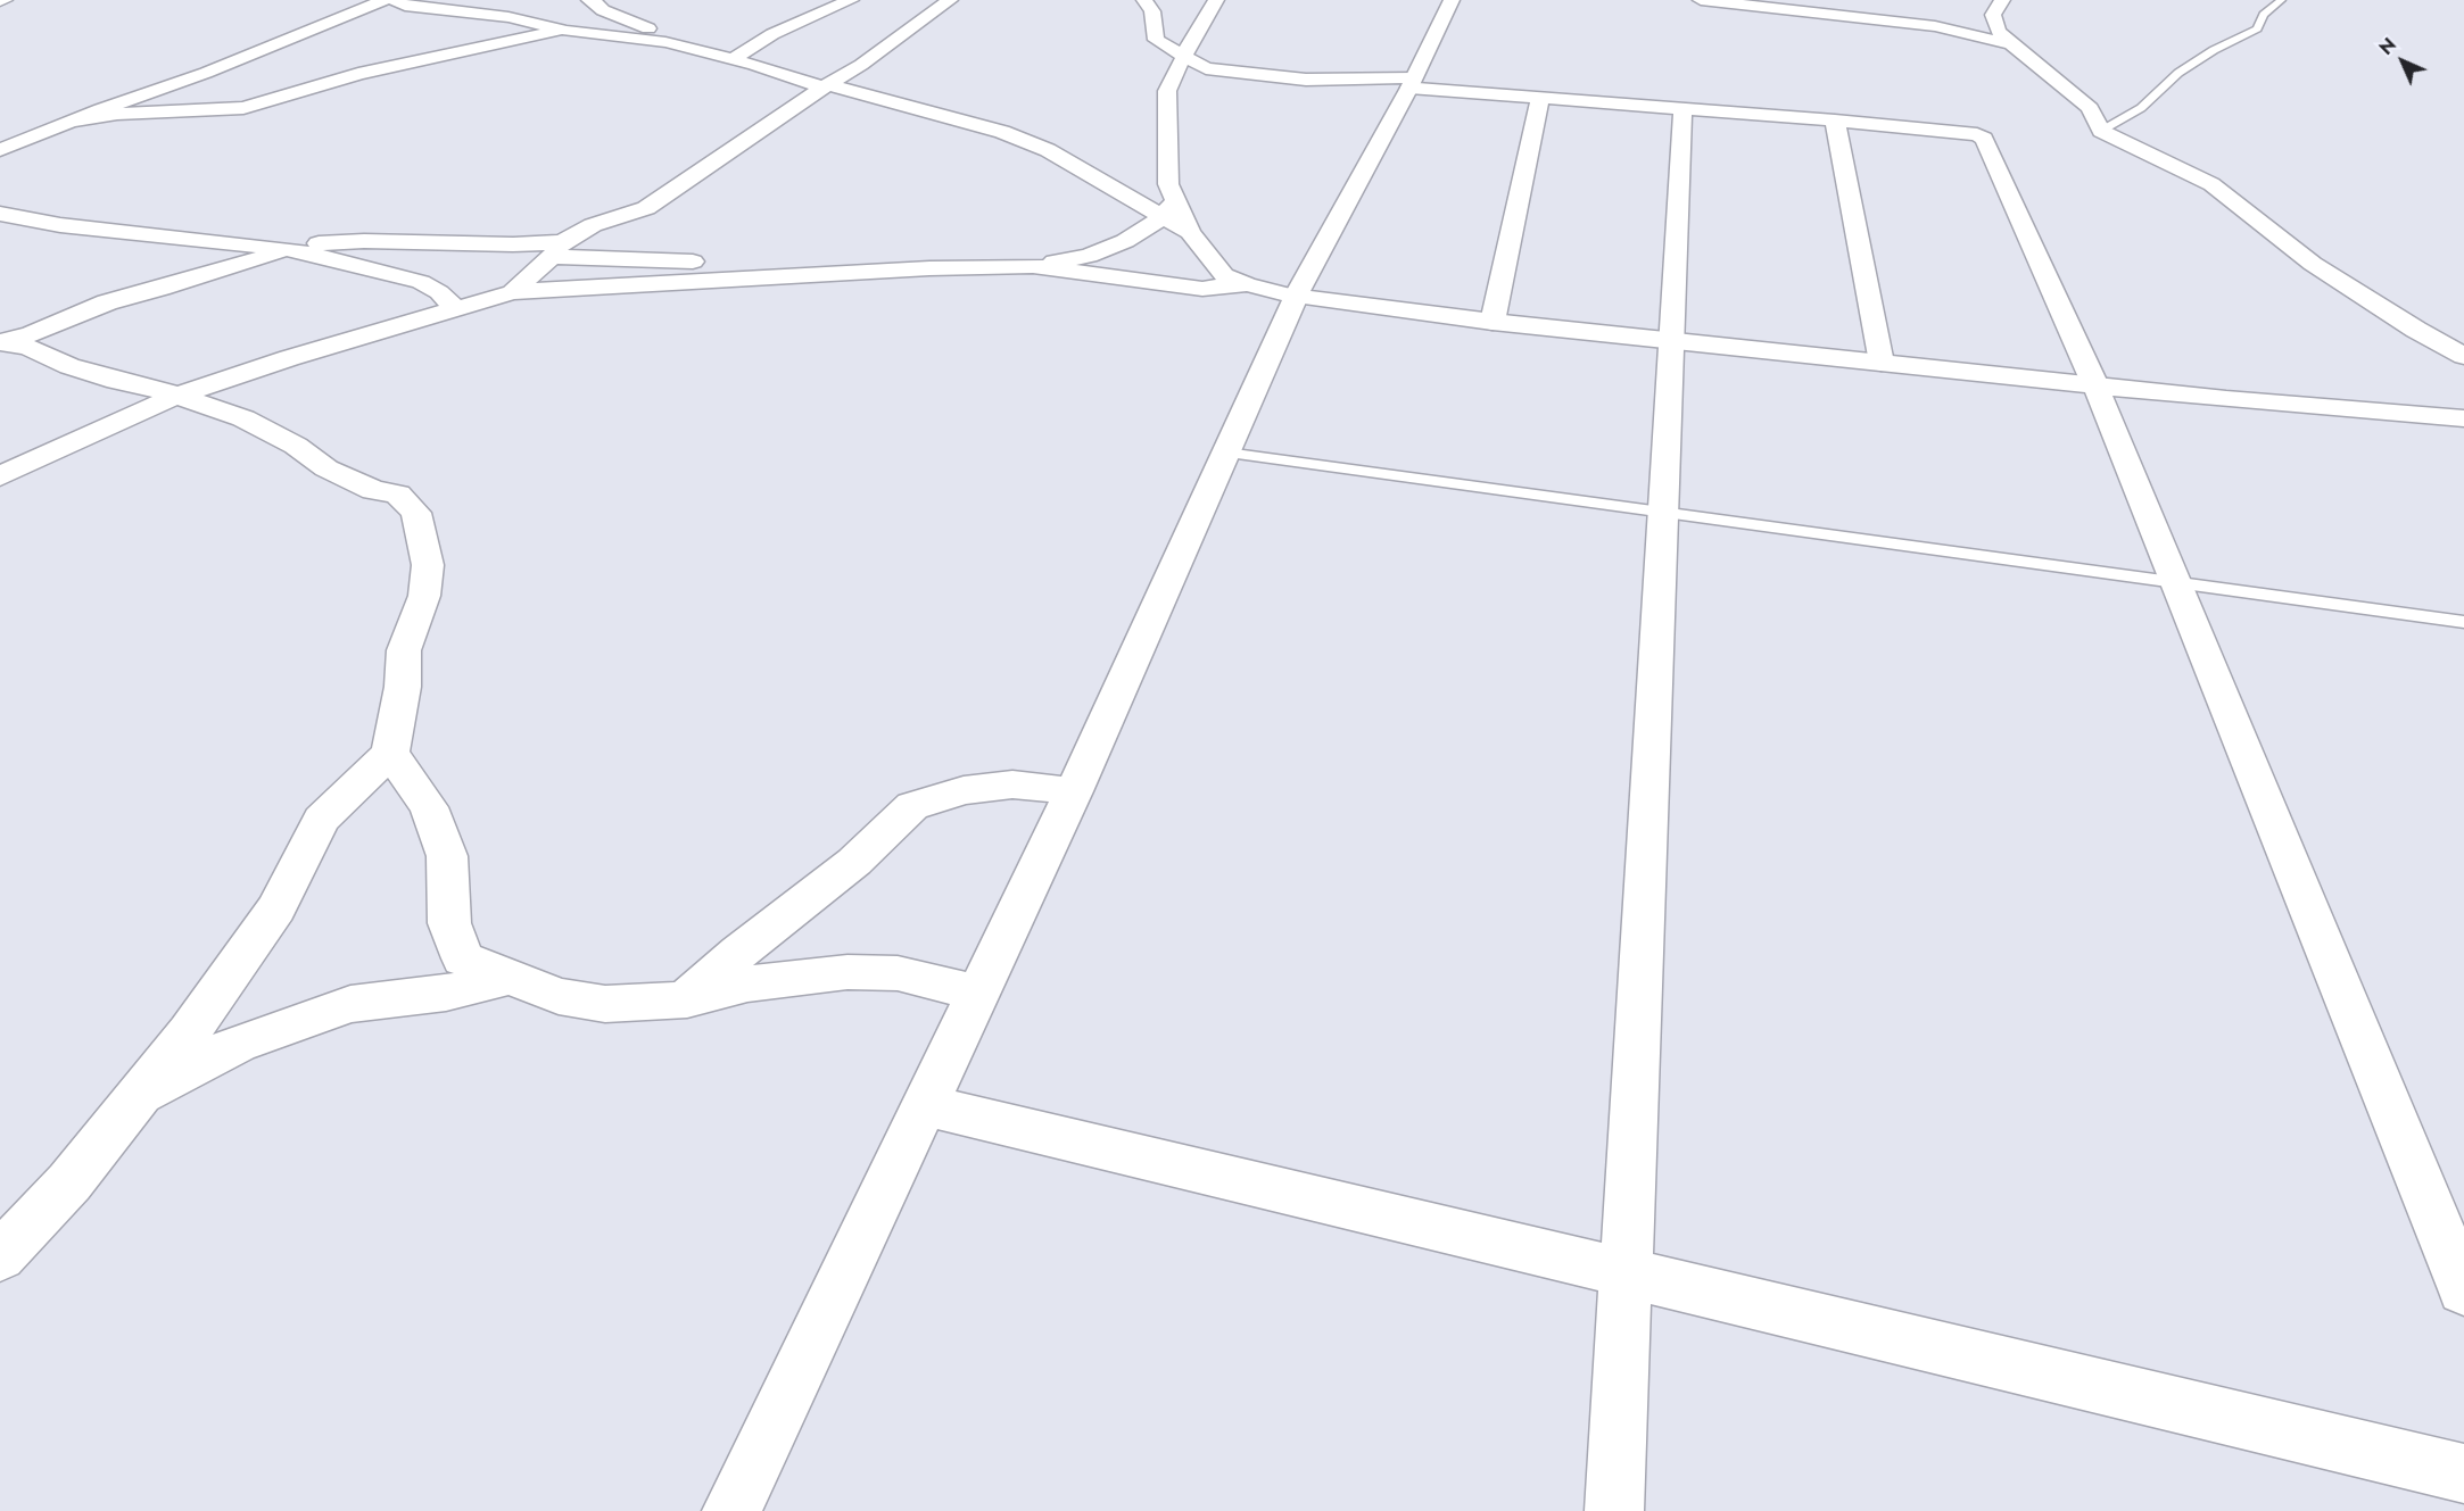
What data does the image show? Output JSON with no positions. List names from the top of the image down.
{
  "north": "top left"
}
